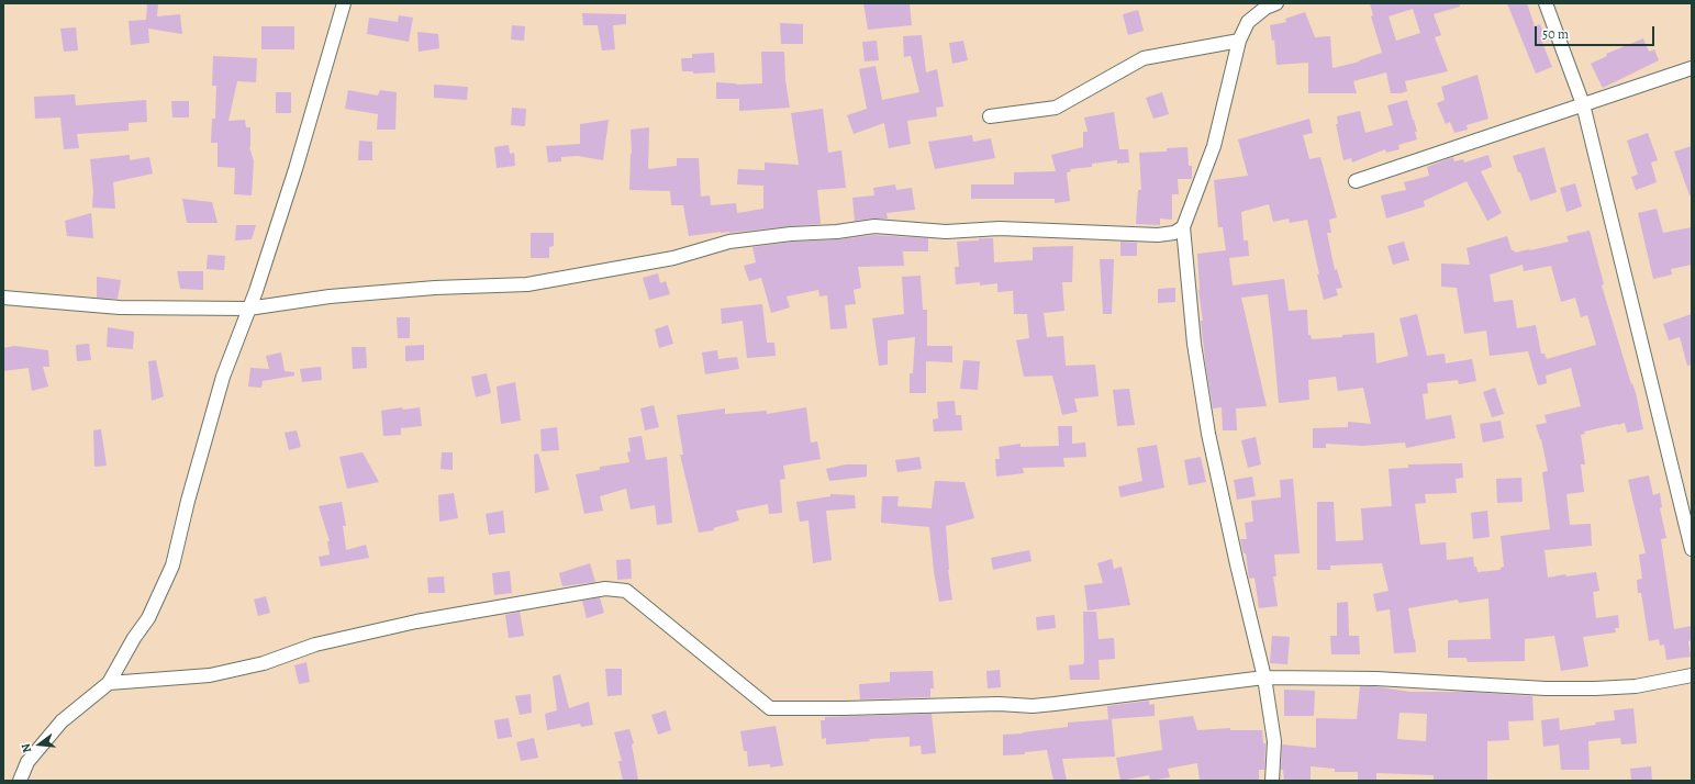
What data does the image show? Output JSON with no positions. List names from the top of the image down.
{
  "scale_bar": "50 m",
  "north": "left"
}
